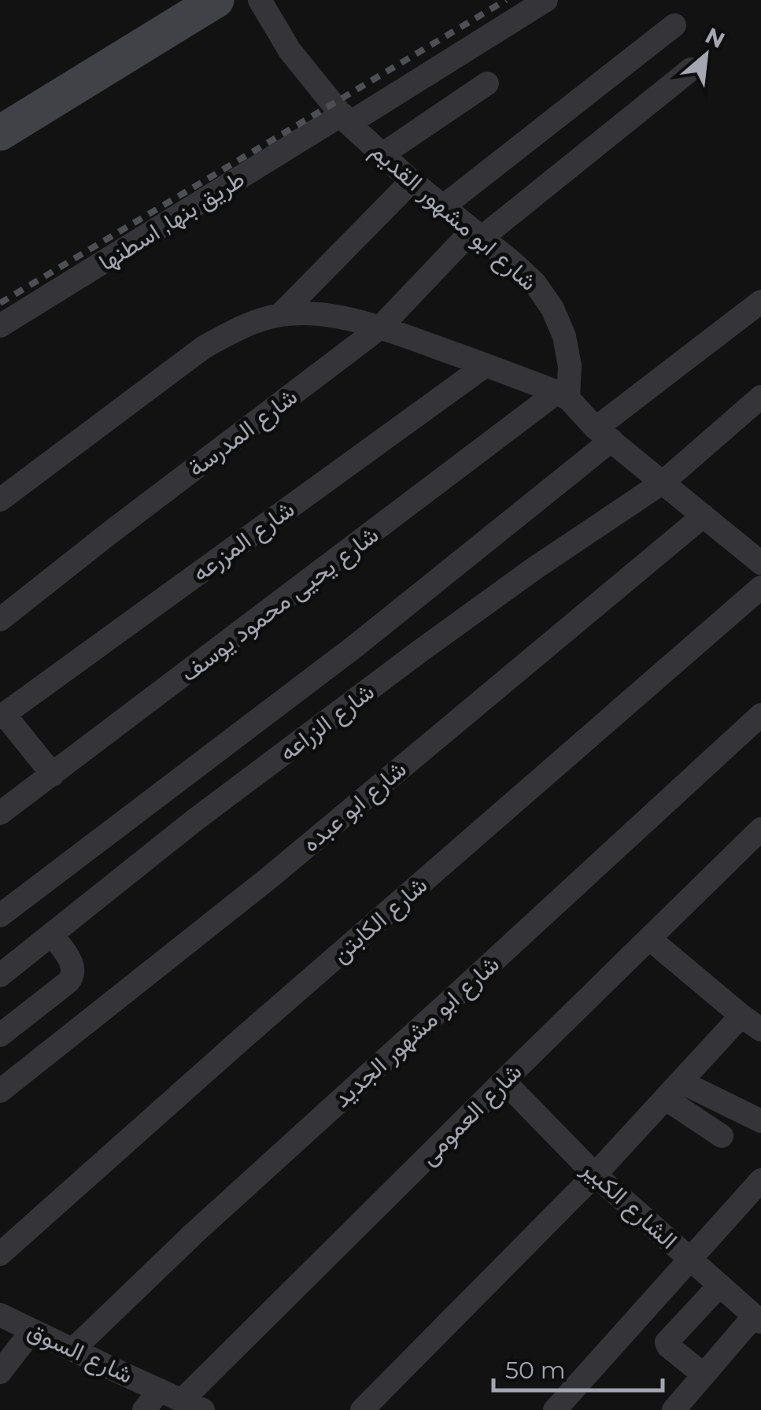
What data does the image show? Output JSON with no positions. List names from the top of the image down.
{
  "streets": {
    "street": [
      "شارع ابو مشهور القديم",
      "طريق بنها, اسطنها",
      "شارع المدرسة",
      "شارع المزرعه",
      "شارع يحيى محمود يوسف",
      "شارع الزراعه",
      "شارع ابو عبده",
      "شارع الكابتن",
      "شارع ابو مشهور الجديد",
      "شارع العمومى",
      "الشارع الكبير",
      "شارع السوق"
    ]
  },
  "crossings": [
    ["شارع ابو مشهور القديم", "طريق بنها, اسطنها"],
    ["شارع ابو مشهور القديم", "شارع المدرسة"],
    ["شارع ابو مشهور القديم", "شارع يحيى محمود يوسف"],
    ["شارع ابو مشهور الجديد", "شارع السوق"],
    ["شارع العمومى", "الشارع الكبير"],
    ["شارع العمومى", "شارع السوق"]
  ],
  "scale_bar": "50 m",
  "north": "top right"
}
